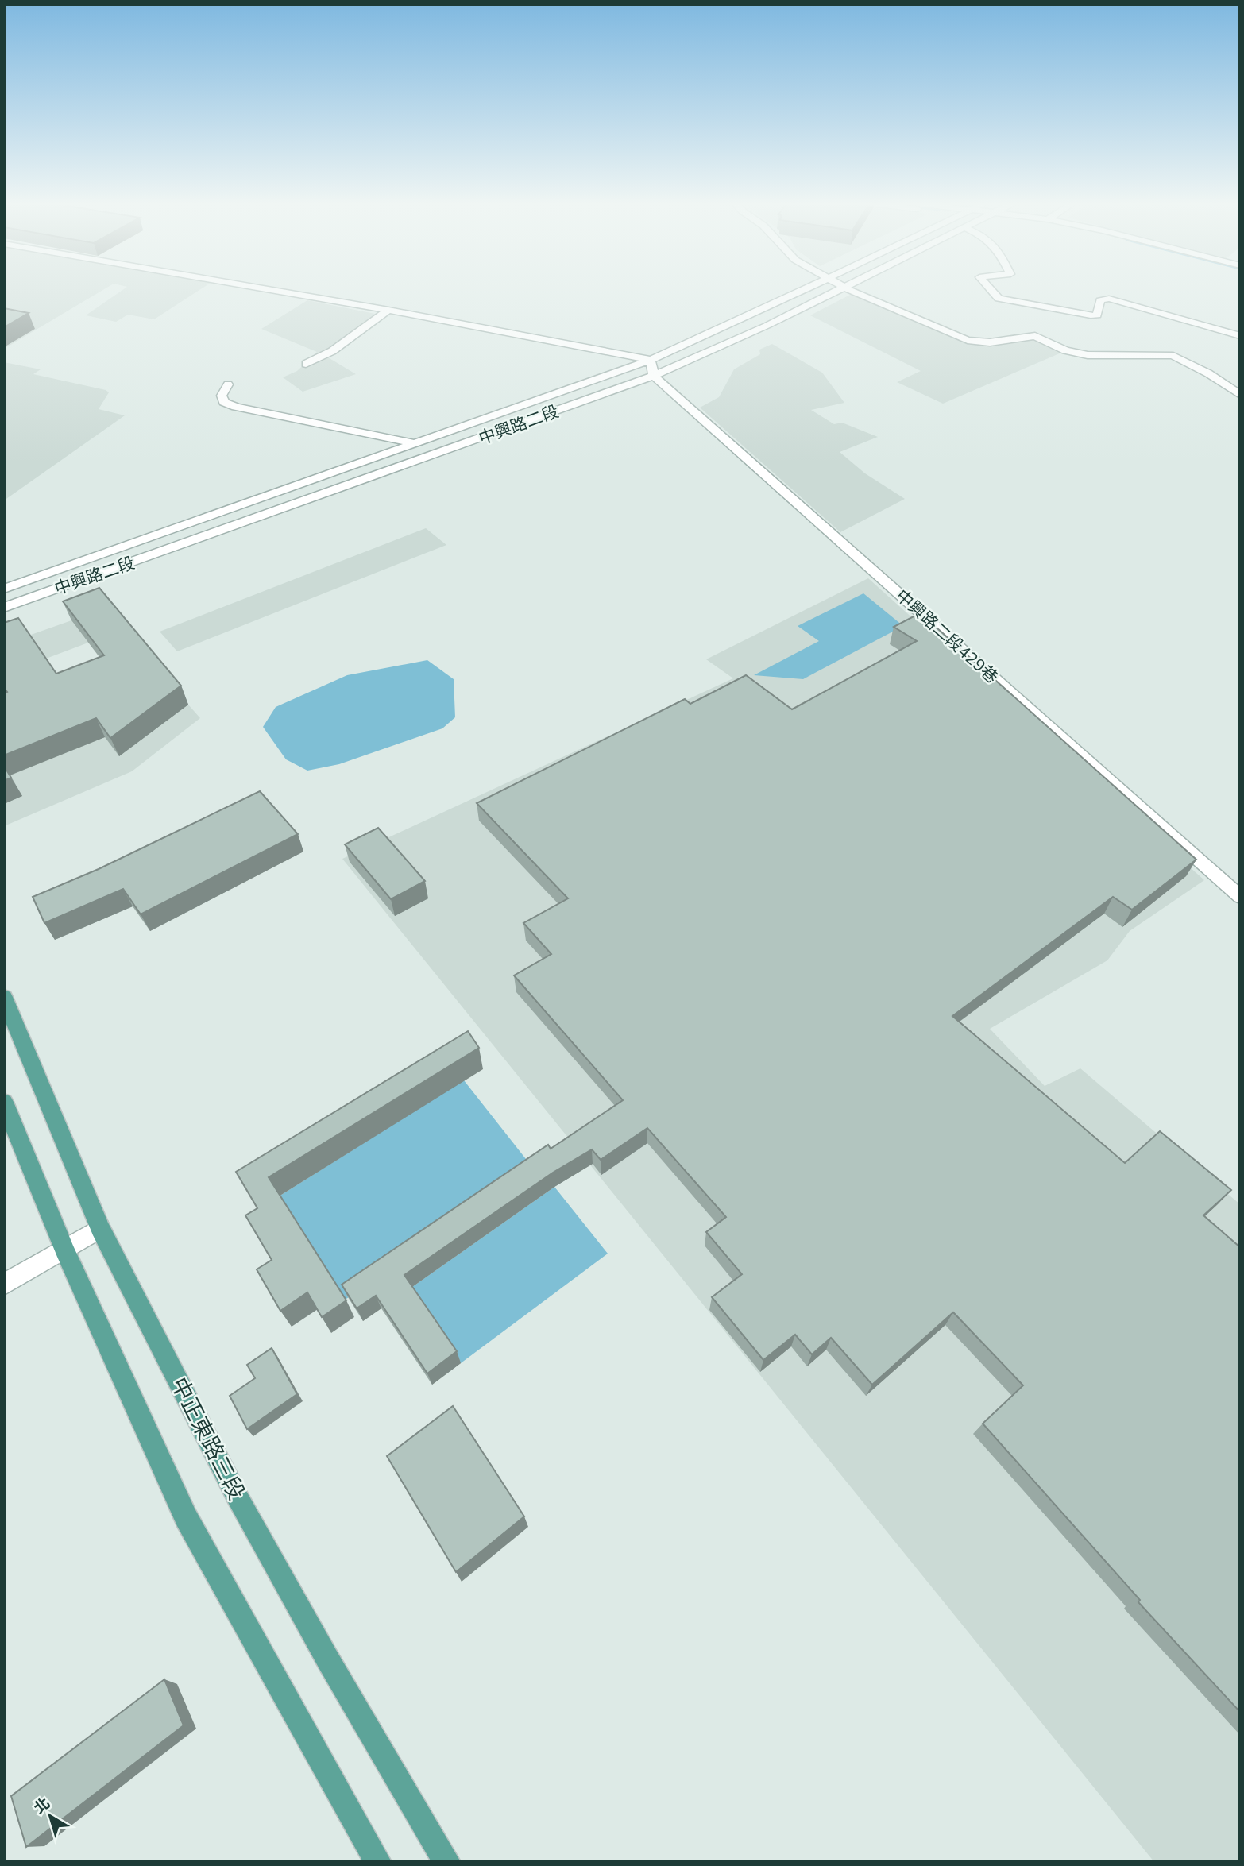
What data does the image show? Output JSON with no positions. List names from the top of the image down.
{
  "streets": {
    "main road": ["中正東路三段"],
    "street": ["中興路二段", "中興路二段429巷"]
  },
  "crossings": [
    ["中興路二段", "中興路二段429巷"]
  ],
  "north": "top left"
}
